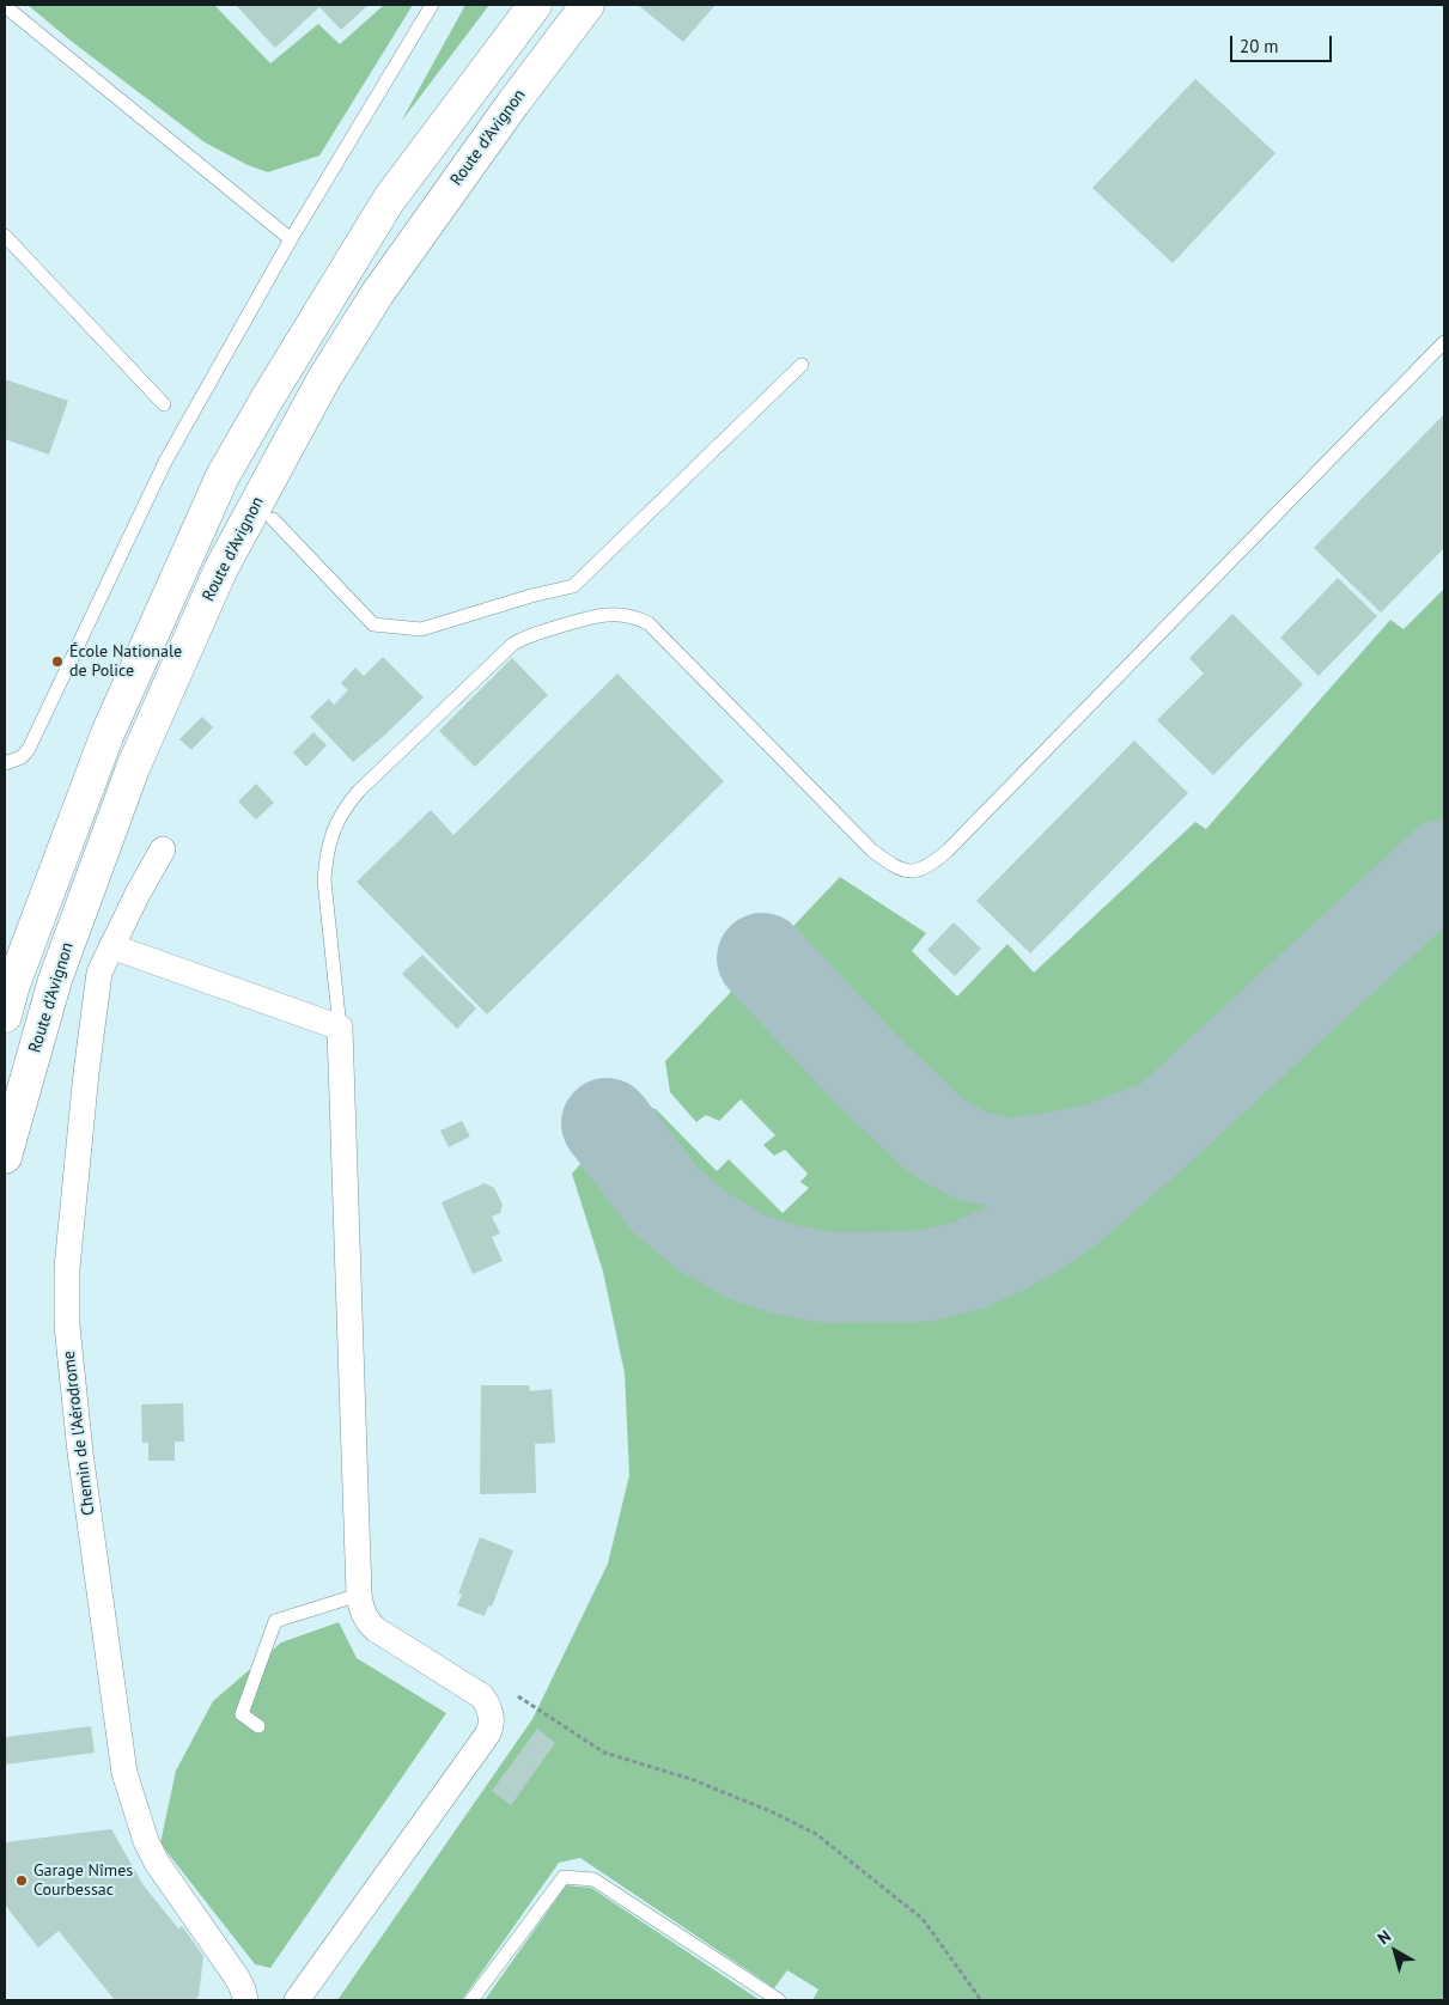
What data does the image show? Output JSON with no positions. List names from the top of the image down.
{
  "streets": {
    "main road": ["Route d'Avignon"],
    "street": ["Chemin de l'Aérodrome"]
  },
  "places": ["École Nationale de Police", "Garage Nîmes Courbessac"],
  "scale_bar": "20 m",
  "north": "top left"
}
